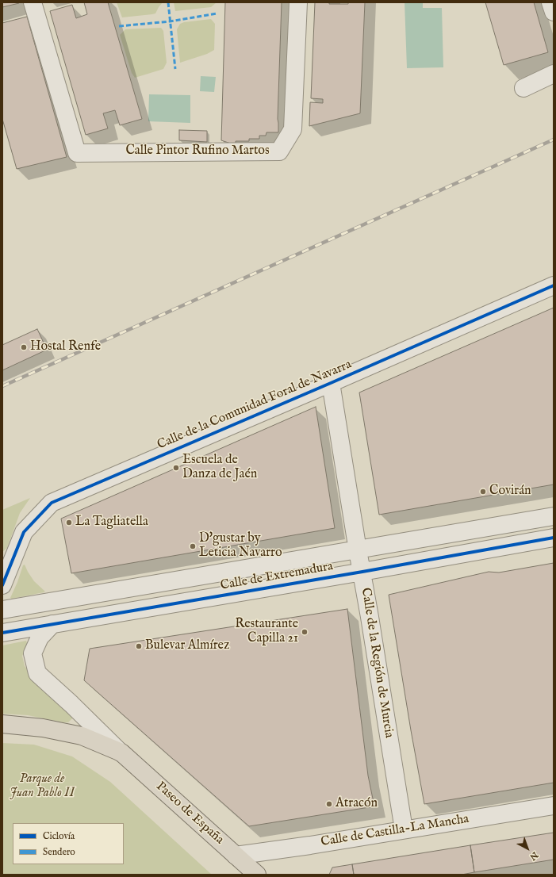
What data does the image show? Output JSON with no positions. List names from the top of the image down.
{
  "streets": {
    "main road": ["Paseo de España"],
    "street": [
      "Calle Pintor Rufino Martos",
      "Calle de la Comunidad Foral de Navarra",
      "Calle de Extremadura",
      "Calle de la Región de Murcia",
      "Calle de Castilla-La Mancha"
    ]
  },
  "crossings": [
    ["Calle de la Comunidad Foral de Navarra", "Calle de la Región de Murcia"],
    ["Calle de Extremadura", "Calle de la Región de Murcia"],
    ["Calle de Extremadura", "Paseo de España"],
    ["Calle de la Región de Murcia", "Calle de Castilla-La Mancha"],
    ["Paseo de España", "Calle de Castilla-La Mancha"]
  ],
  "parks": ["Parque de Juan Pablo II"],
  "places": [
    "Hostal Renfe",
    "Escuela de Danza de Jaén",
    "Covirán",
    "La Tagliatella",
    "D'gustar by Leticia Navarro",
    "Restaurante Capilla 21",
    "Bulevar Almírez",
    "Atracón"
  ],
  "legend": ["Ciclovía", "Sendero"],
  "north": "bottom right"
}
